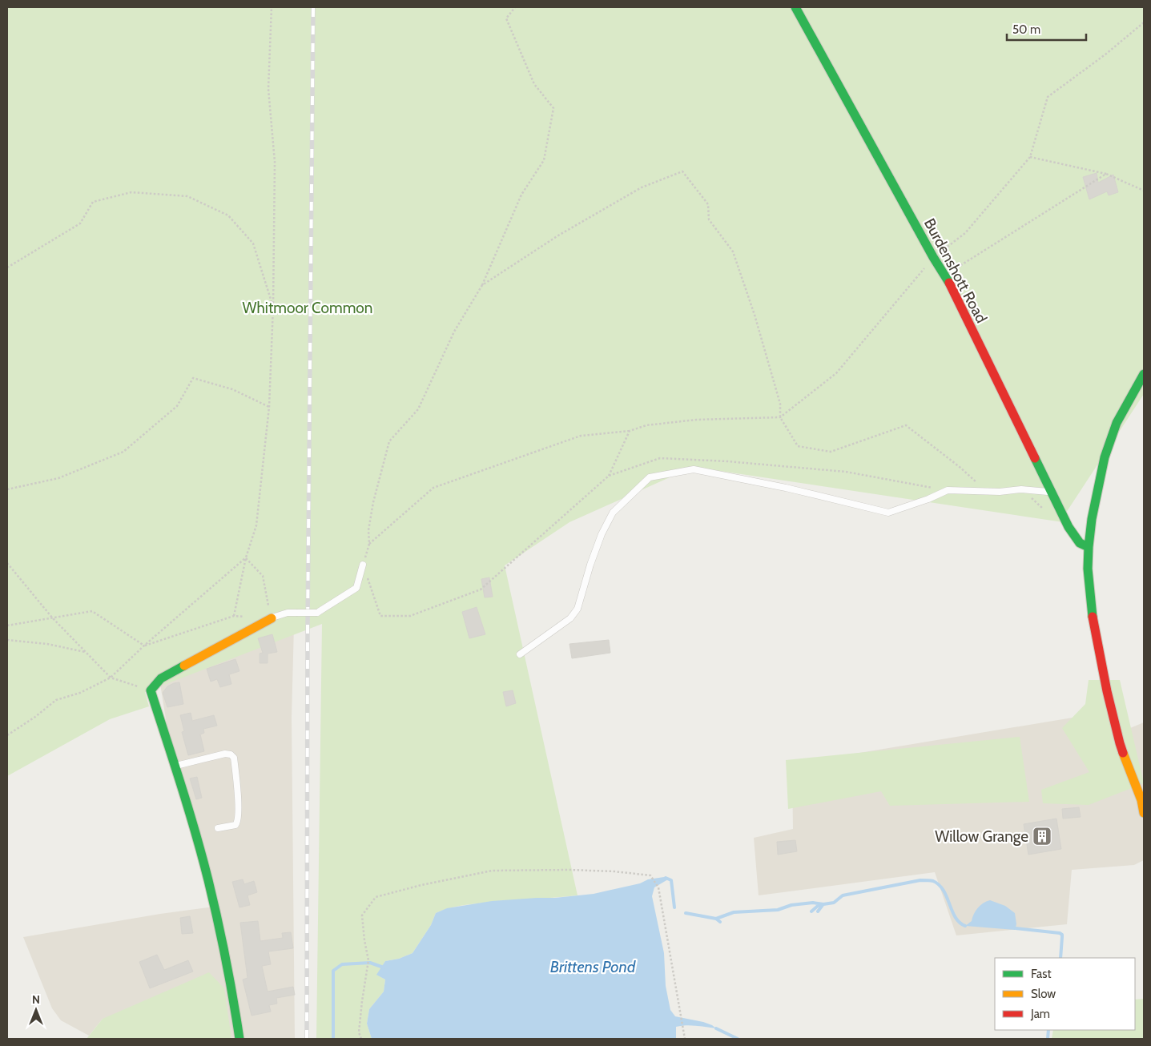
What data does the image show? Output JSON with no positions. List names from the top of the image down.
{
  "streets": {
    "street": ["Burdenshott Road"]
  },
  "water": ["Brittens Pond"],
  "parks": ["Whitmoor Common"],
  "places": {
    "building": ["Willow Grange"]
  },
  "legend": ["Fast", "Slow", "Jam"],
  "scale_bar": "50 m",
  "north": "top"
}
